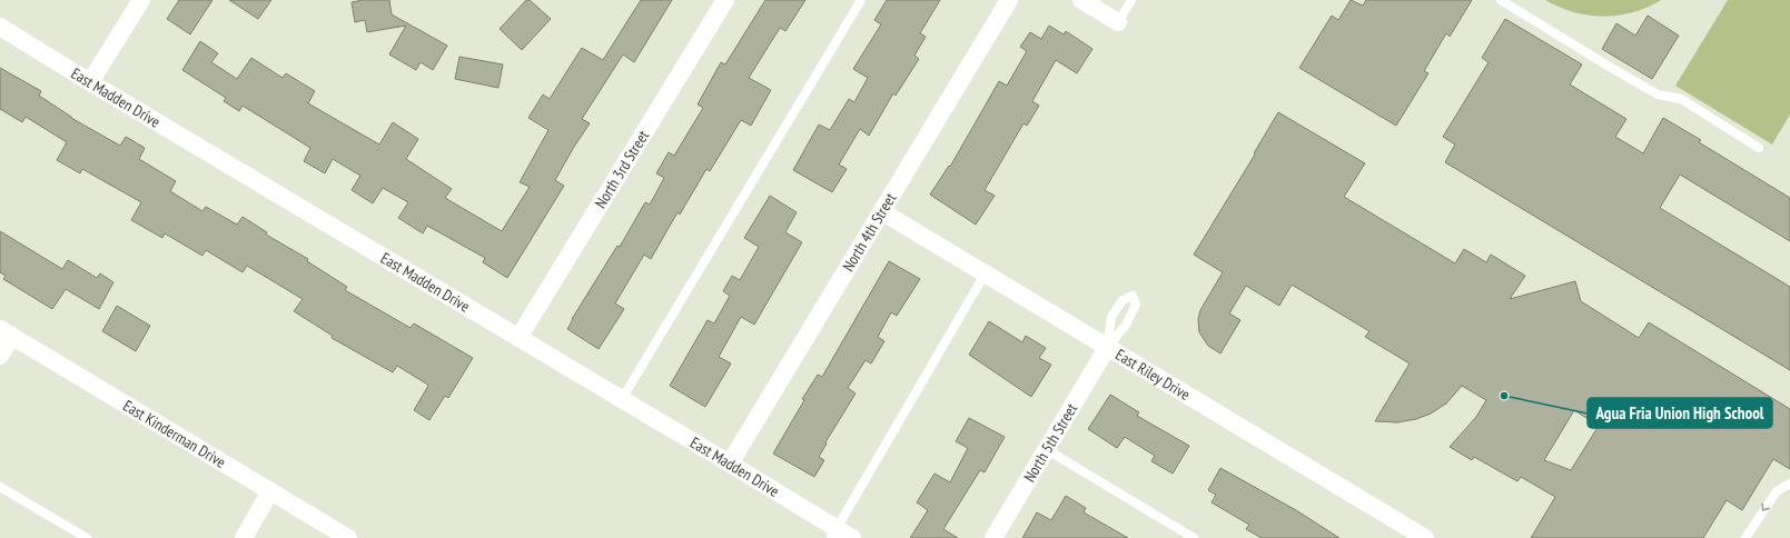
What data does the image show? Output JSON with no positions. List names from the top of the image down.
{
  "streets": {
    "street": [
      "East Madden Drive",
      "North 3rd Street",
      "North 4th Street",
      "East Riley Drive",
      "East Kinderman Drive",
      "North 5th Street"
    ]
  },
  "crossings": [
    ["East Madden Drive", "North 3rd Street"],
    ["East Madden Drive", "North 4th Street"],
    ["North 4th Street", "East Riley Drive"],
    ["East Riley Drive", "North 5th Street"]
  ],
  "places": ["Agua Fria Union High School"]
}
